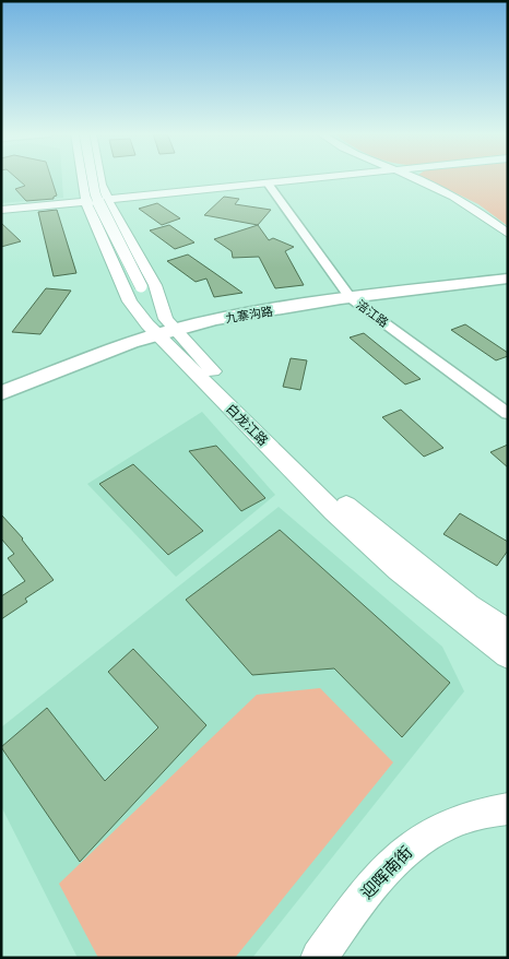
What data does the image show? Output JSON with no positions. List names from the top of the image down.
{
  "streets": {
    "main road": ["九寨沟路"],
    "street": ["涪江路", "白龙江路", "迎晖南街"]
  },
  "crossings": [
    ["涪江路", "九寨沟路"],
    ["九寨沟路", "白龙江路"]
  ]
}
